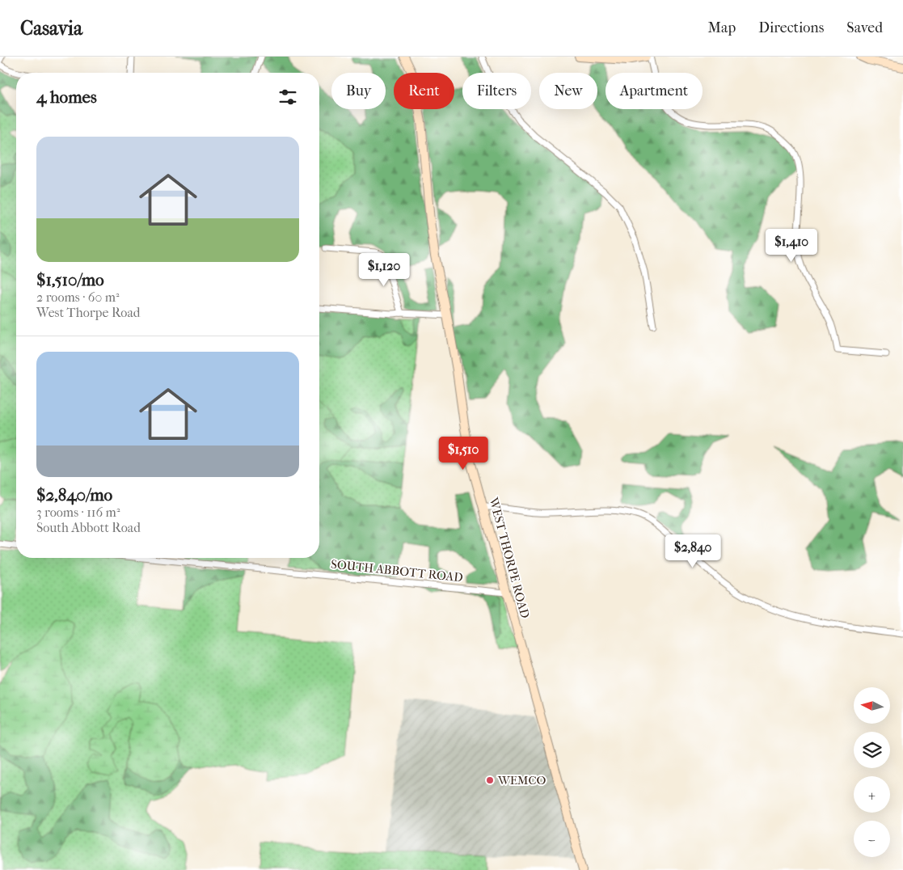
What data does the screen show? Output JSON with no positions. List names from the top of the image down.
{
  "streets": {
    "street": ["WEST THORPE ROAD", "SOUTH ABBOTT ROAD"]
  },
  "crossings": [
    ["WEST THORPE ROAD", "SOUTH ABBOTT ROAD"]
  ],
  "places": ["WEMCO"],
  "north": "left",
  "page": {
    "header": "Casavia",
    "nav": ["Map", "Directions", "Saved"],
    "chip": [
      "Buy",
      "Rent",
      "Filters",
      "New",
      "Apartment"
    ],
    "heading": "4 homes",
    "list": [
      {
        "name": "$1,510/mo",
        "note": "2 rooms · 60 m² · West Thorpe Road"
      },
      {
        "name": "$2,840/mo",
        "note": "3 rooms · 116 m² · South Abbott Road"
      }
    ],
    "price": [
      "$1,410",
      "$1,120",
      "$1,510",
      "$2,840"
    ],
    "map_buttons": ["+", "−"]
  }
}
